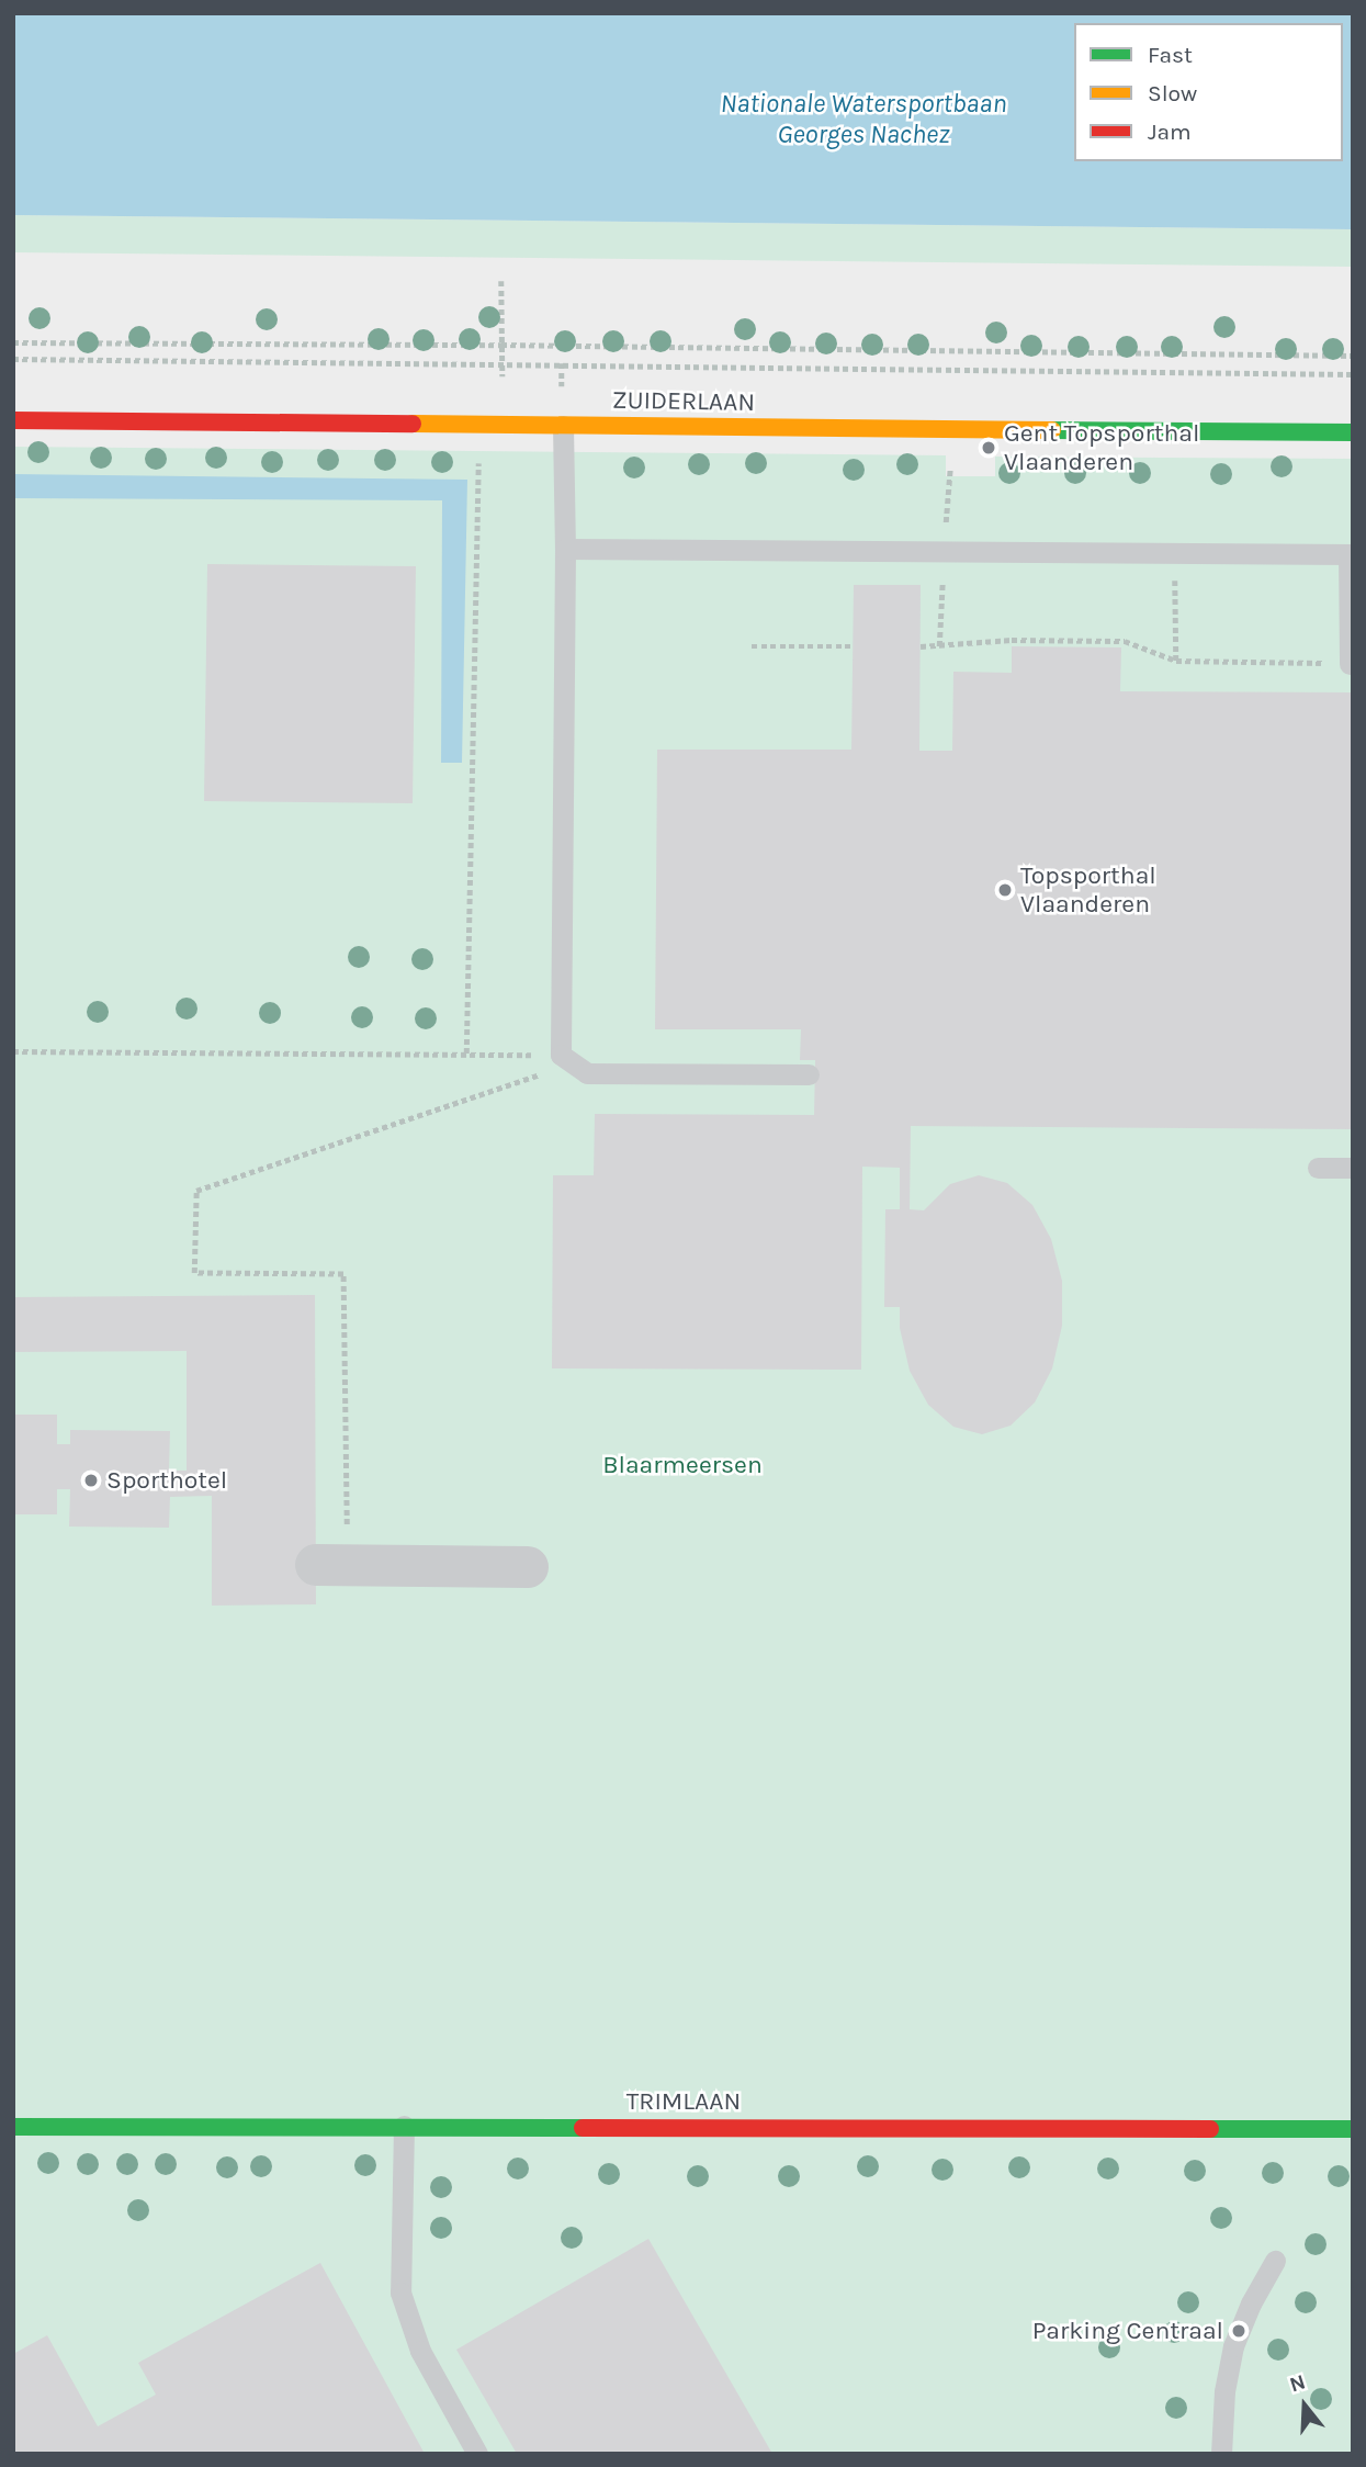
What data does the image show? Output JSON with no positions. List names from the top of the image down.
{
  "streets": {
    "street": ["ZUIDERLAAN", "TRIMLAAN"]
  },
  "water": ["Nationale Watersportbaan Georges Nachez"],
  "parks": ["Blaarmeersen"],
  "places": [
    "Gent Topsporthal Vlaanderen",
    "Topsporthal Vlaanderen",
    "Sporthotel",
    "Parking Centraal"
  ],
  "legend": ["Fast", "Slow", "Jam"],
  "north": "top"
}
